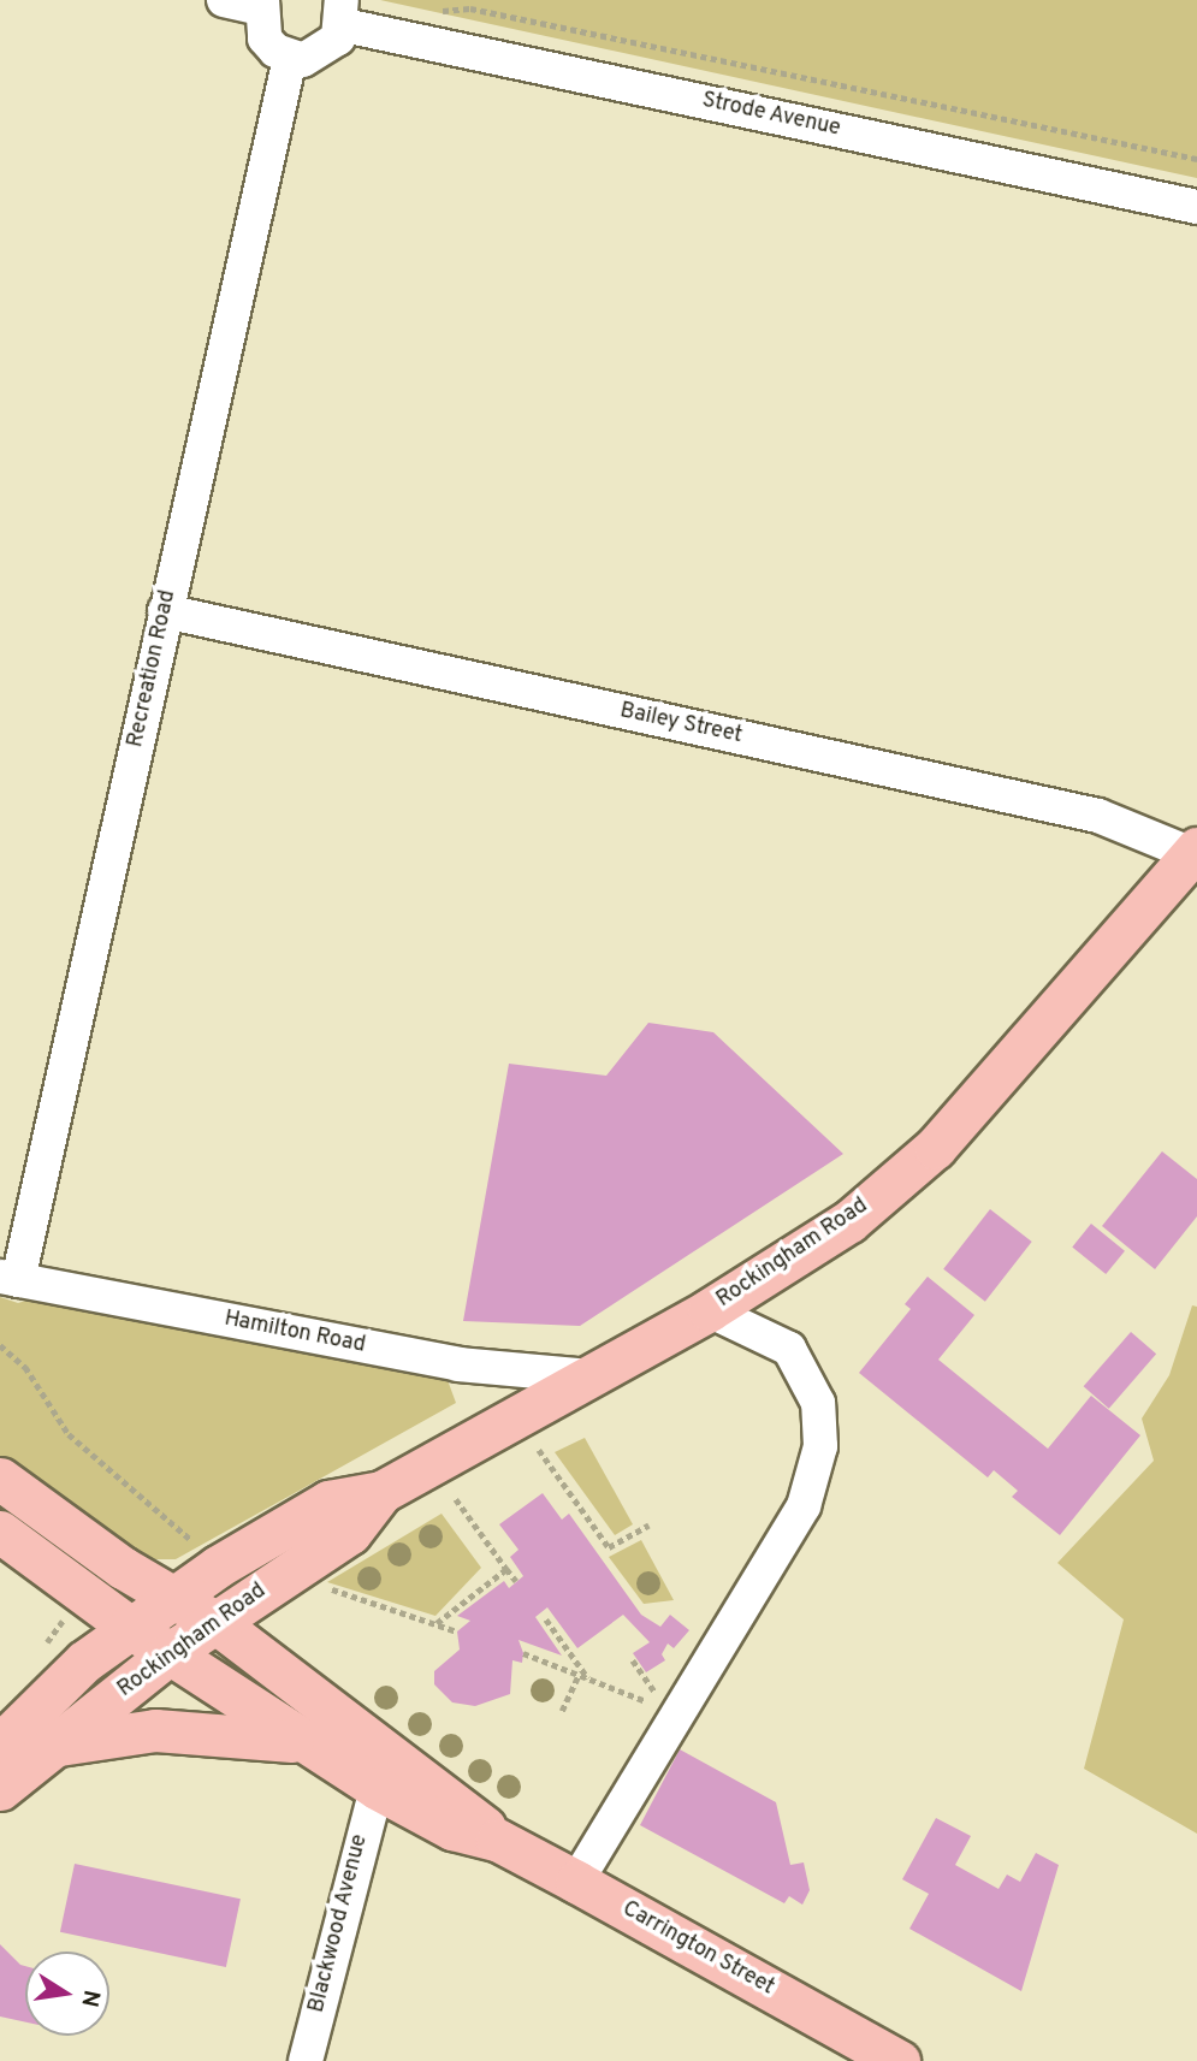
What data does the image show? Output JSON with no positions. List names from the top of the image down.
{
  "streets": {
    "main road": ["Rockingham Road", "Carrington Street"],
    "street": [
      "Strode Avenue",
      "Recreation Road",
      "Bailey Street",
      "Hamilton Road",
      "Blackwood Avenue"
    ]
  },
  "crossings": [
    ["Recreation Road", "Bailey Street"],
    ["Recreation Road", "Hamilton Road"],
    ["Bailey Street", "Rockingham Road"],
    ["Rockingham Road", "Hamilton Road"],
    ["Rockingham Road", "Carrington Street"],
    ["Blackwood Avenue", "Carrington Street"]
  ],
  "north": "right"
}
